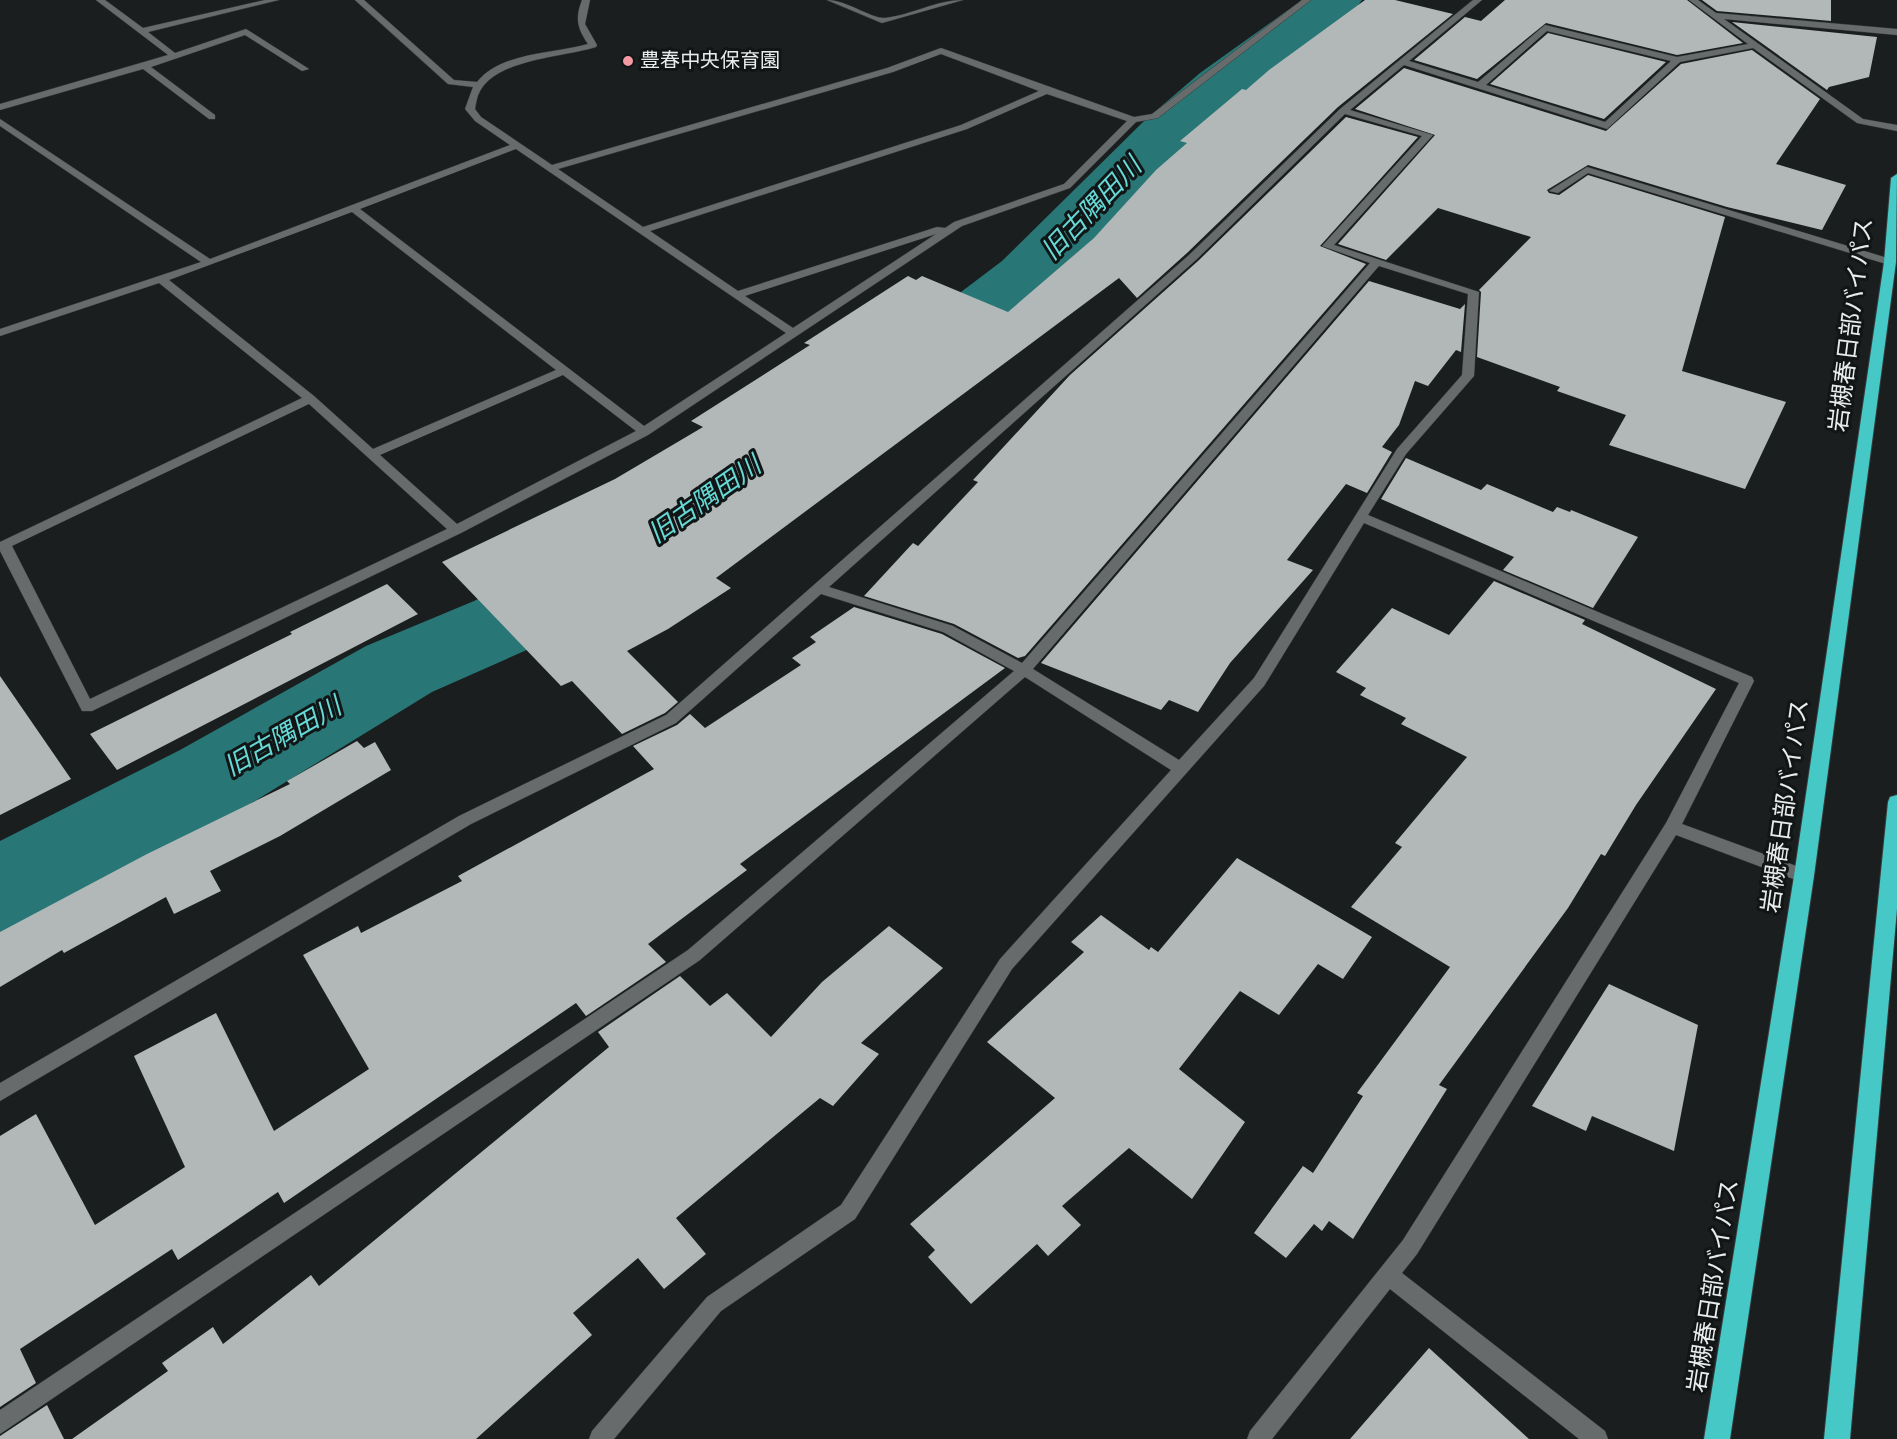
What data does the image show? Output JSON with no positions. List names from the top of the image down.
{
  "streets": {
    "highway": ["岩槻春日部バイパス"]
  },
  "water": ["旧古隅田川"],
  "places": ["豊春中央保育園"]
}
